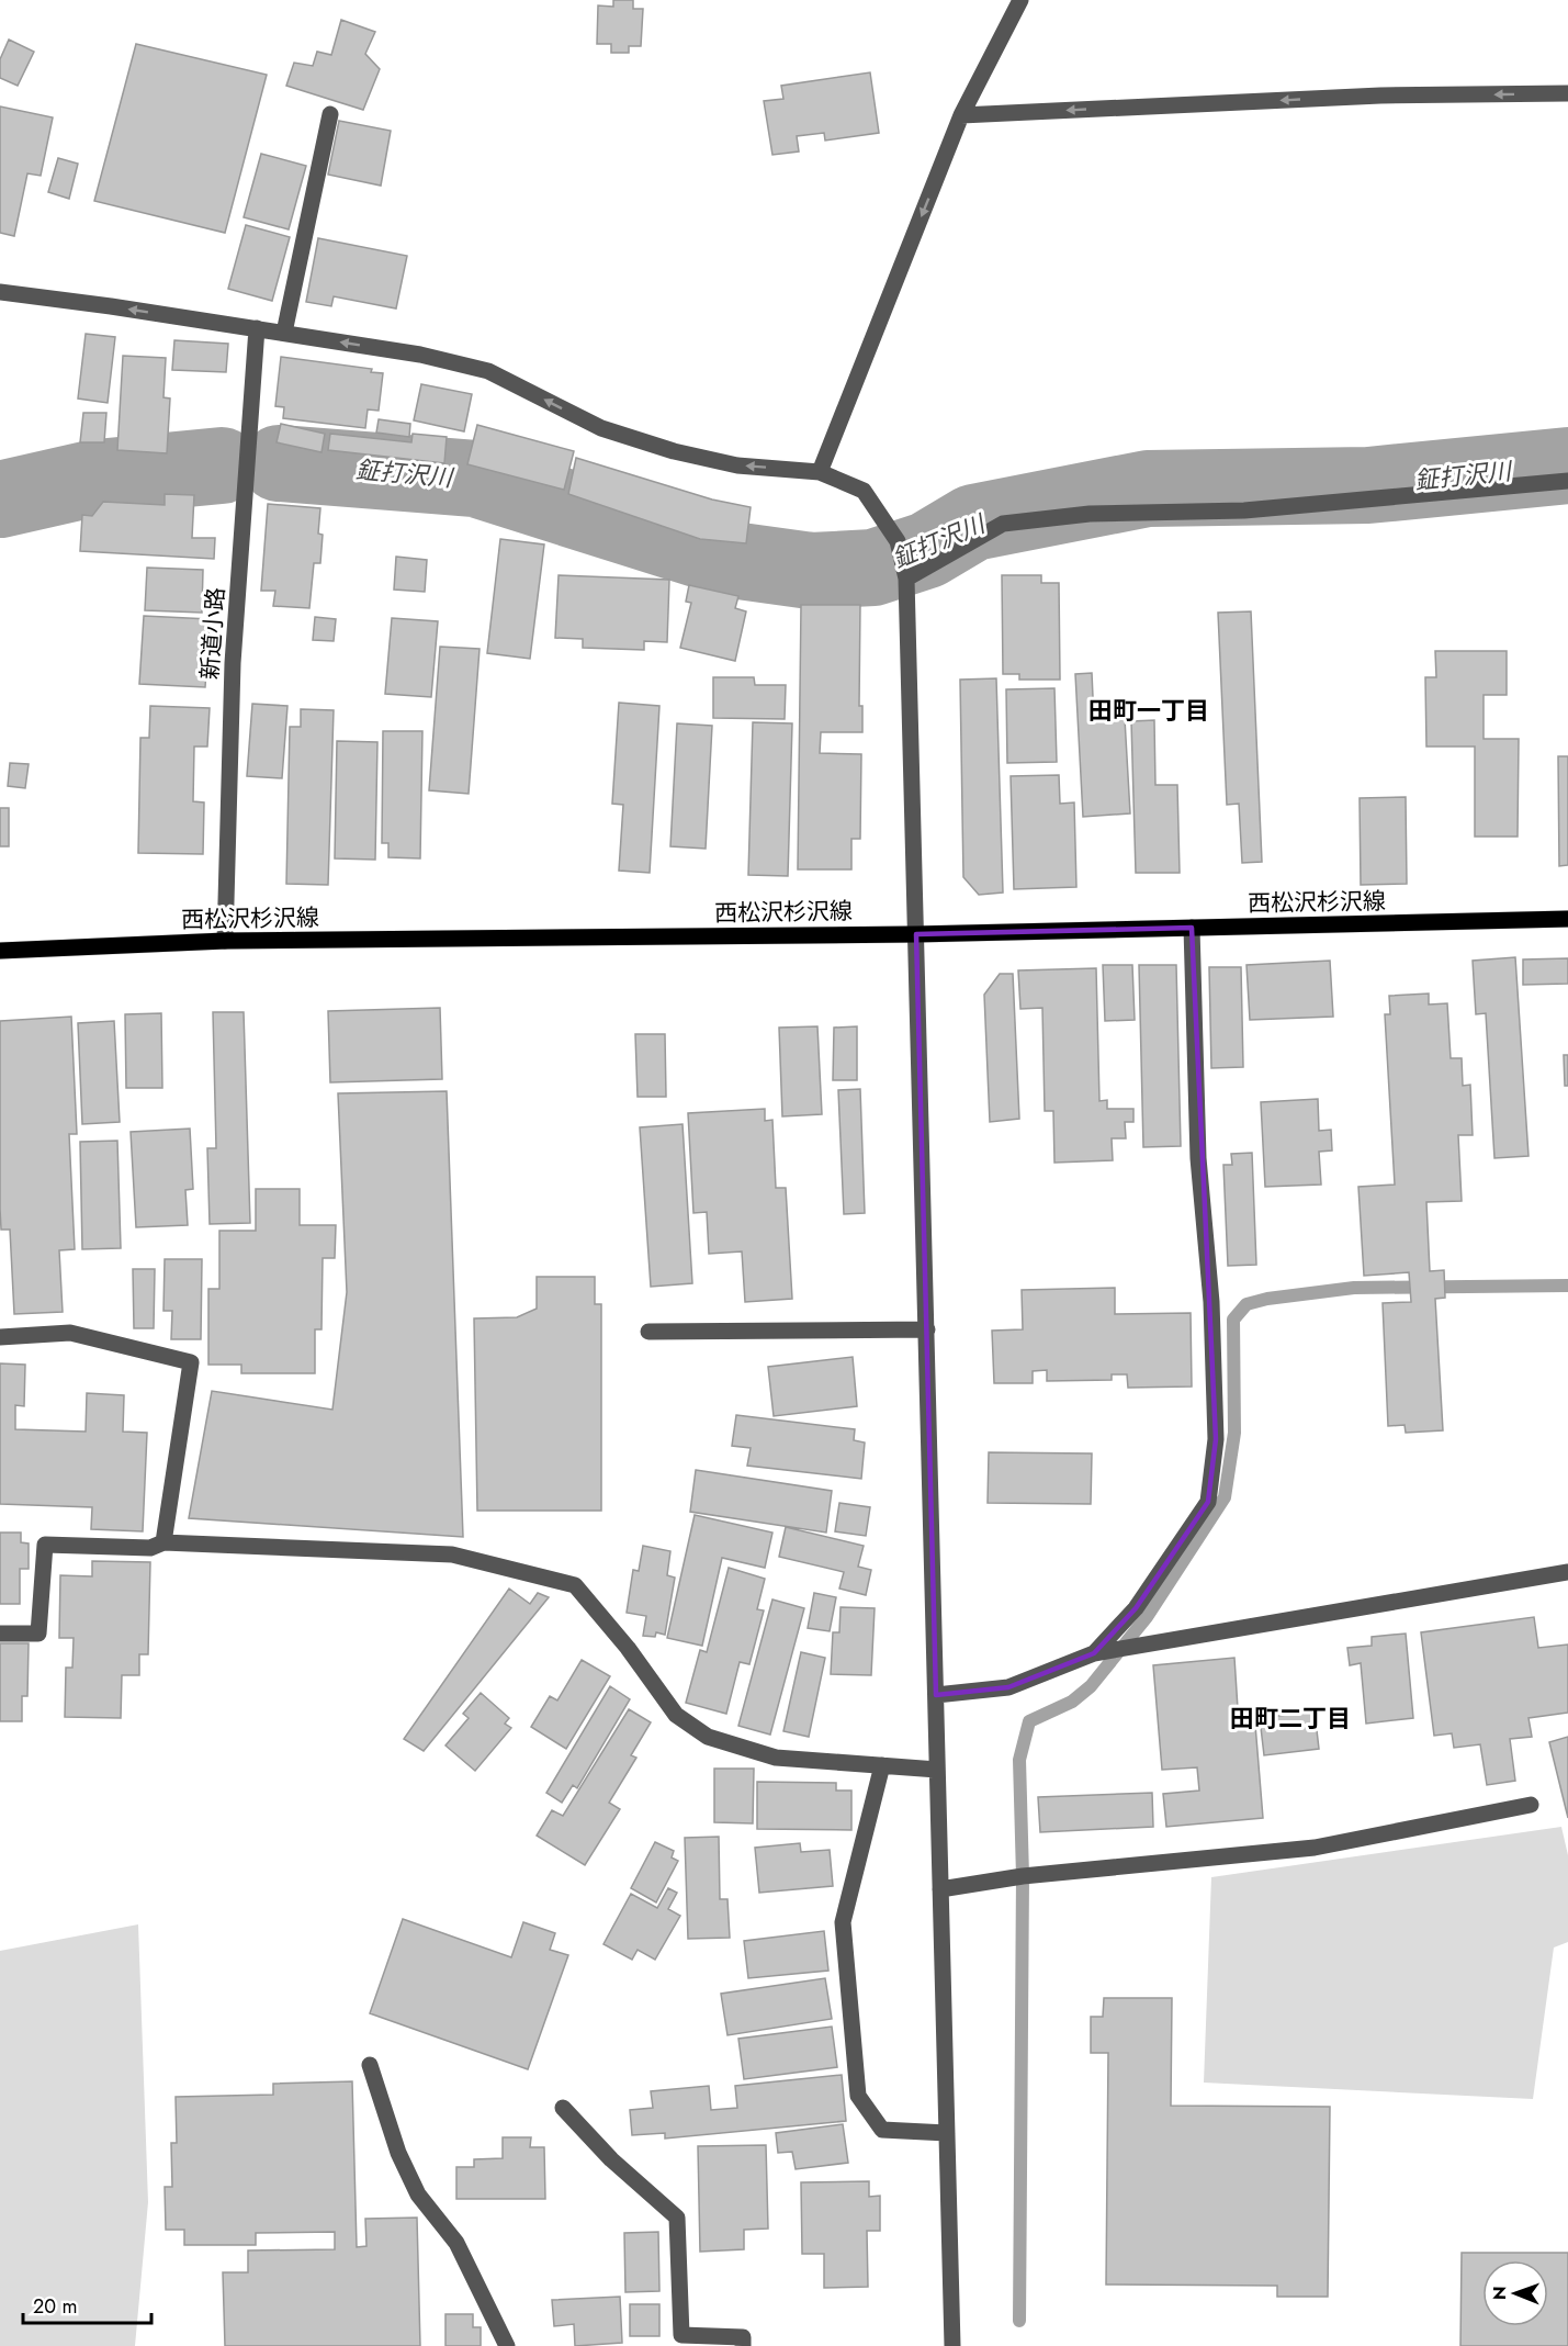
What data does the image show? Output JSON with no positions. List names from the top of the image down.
{
  "streets": {
    "main road": ["西松沢杉沢線"],
    "street": ["新道小路"]
  },
  "crossings": [
    ["新道小路", "西松沢杉沢線"]
  ],
  "districts": ["田町一丁目", "田町二丁目"],
  "water": ["鉦打沢川"],
  "scale_bar": "20 m",
  "north": "left"
}
